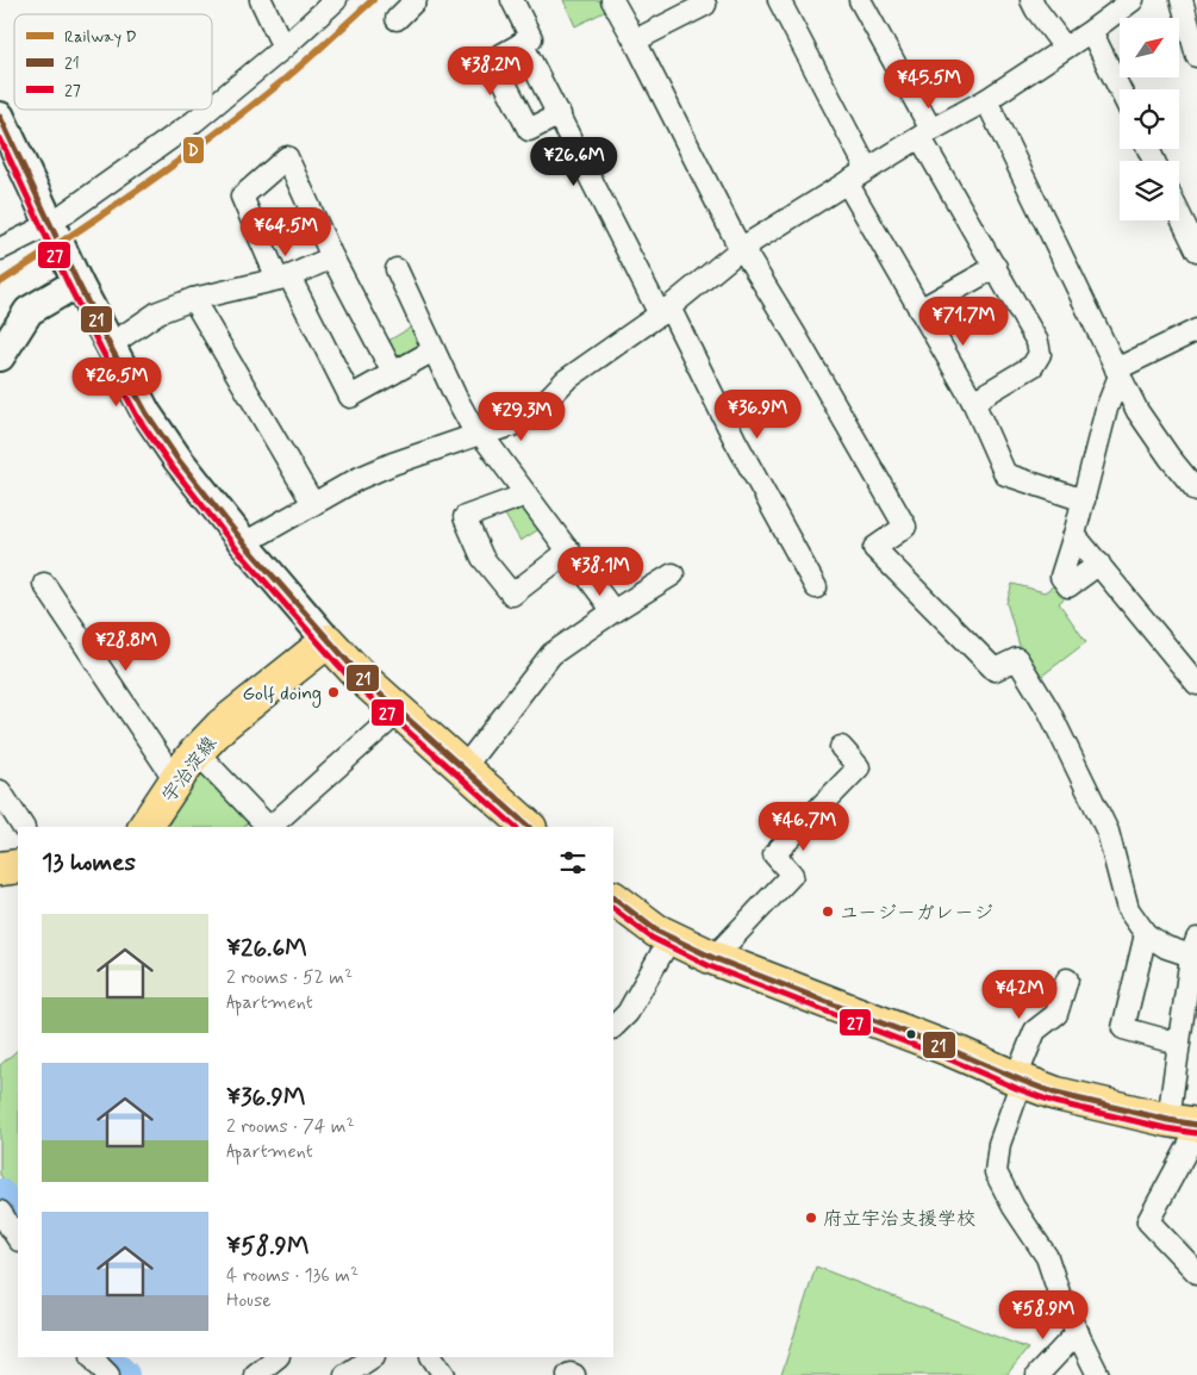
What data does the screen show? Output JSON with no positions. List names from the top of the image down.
{
  "streets": {
    "main road": ["宇治淀線"]
  },
  "places": ["Golf doing", "ユージーガレージ", "府立宇治支援学校"],
  "lines": ["rail line D", "transit line 21", "transit line 27"],
  "legend": ["Railway D", "21", "27"],
  "north": "top right",
  "page": {
    "price": [
      "¥38.2M",
      "¥45.5M",
      "¥26.6M",
      "¥64.5M",
      "¥71.7M",
      "¥26.5M",
      "¥36.9M",
      "¥29.3M",
      "¥38.1M",
      "¥28.8M",
      "¥46.7M",
      "¥42M",
      "¥58.9M"
    ],
    "heading": "13 homes",
    "list": [
      {
        "name": "¥26.6M",
        "note": "2 rooms · 52 m² · Apartment"
      },
      {
        "name": "¥36.9M",
        "note": "2 rooms · 74 m² · Apartment"
      },
      {
        "name": "¥58.9M",
        "note": "4 rooms · 136 m² · House"
      }
    ]
  }
}
